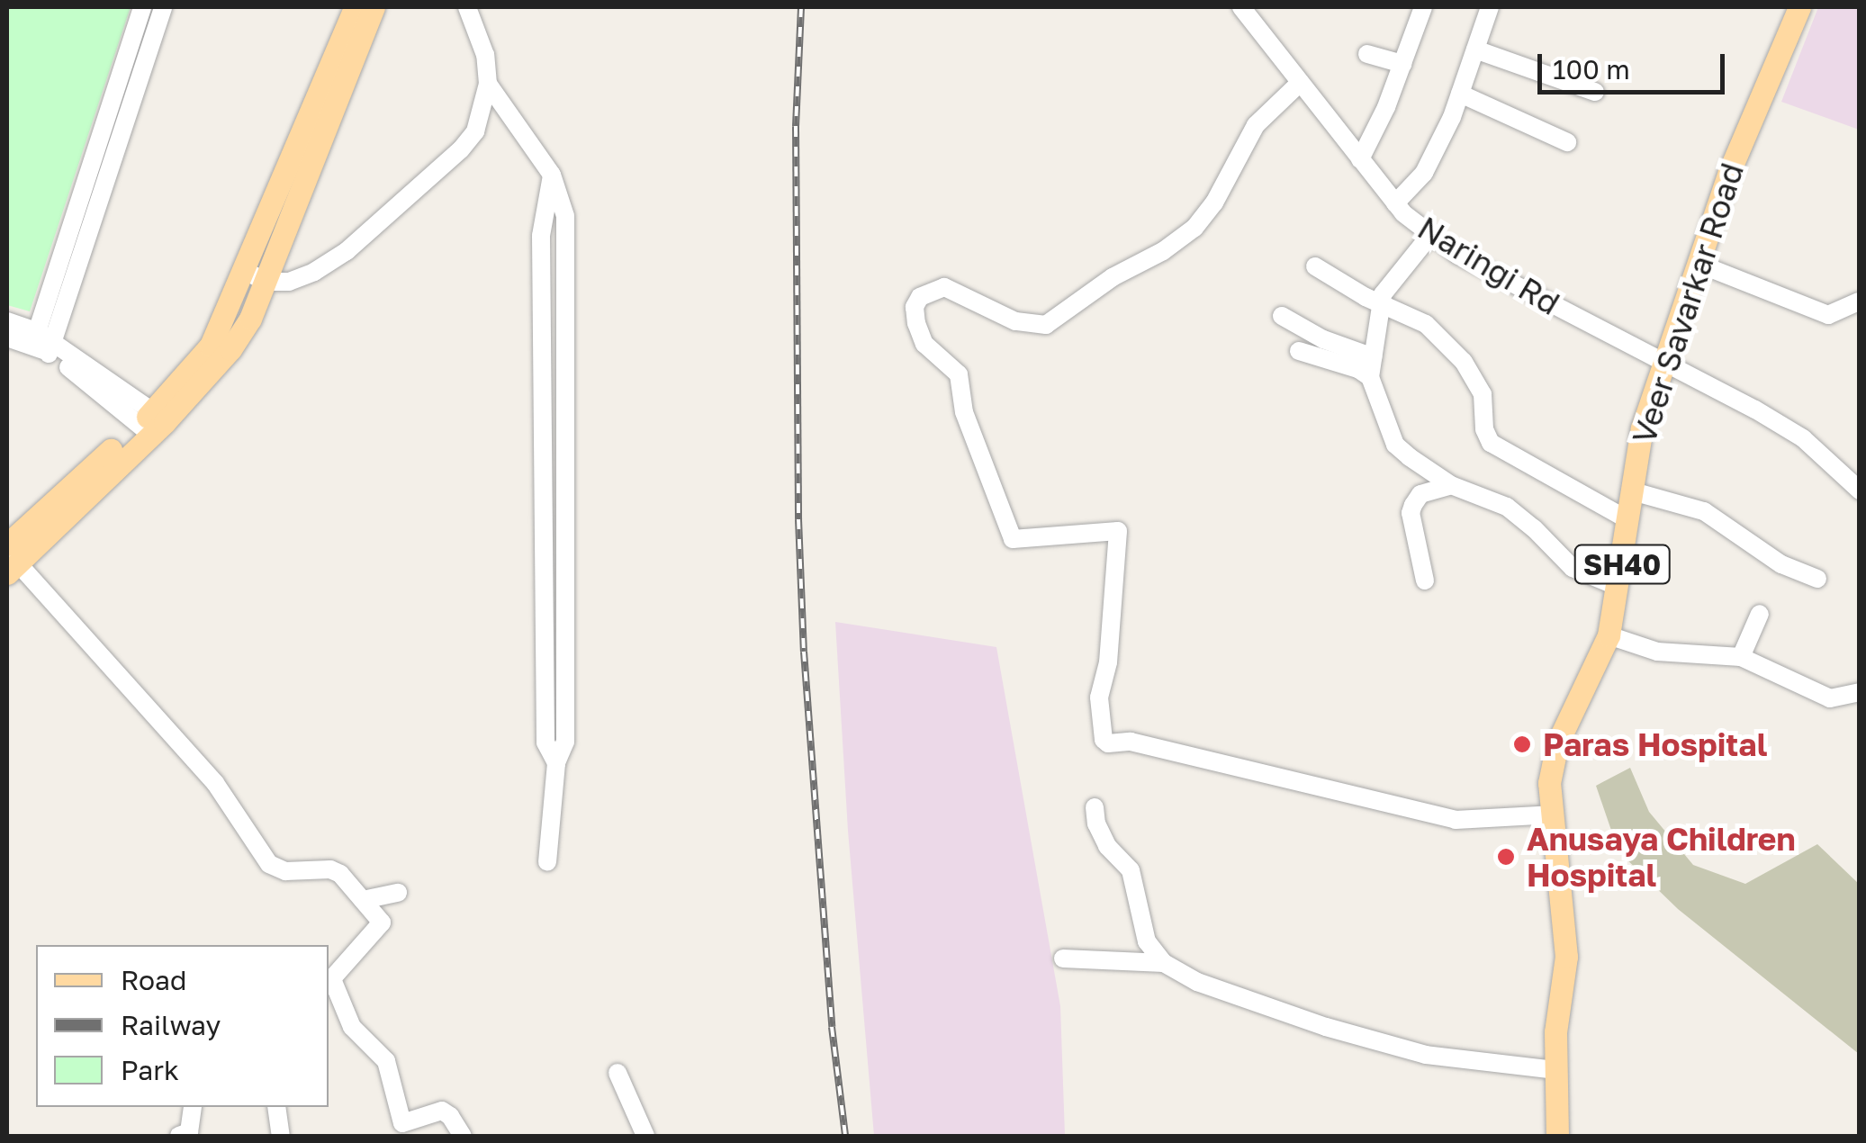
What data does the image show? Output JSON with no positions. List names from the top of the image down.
{
  "streets": {
    "main road": ["Veer Savarkar Road", "SH40"],
    "street": ["Naringi Rd"]
  },
  "crossings": [
    ["Naringi Rd", "Veer Savarkar Road"]
  ],
  "places": ["Paras Hospital", "Anusaya Children Hospital"],
  "legend": ["Road", "Railway", "Park"],
  "scale_bar": "100 m"
}
